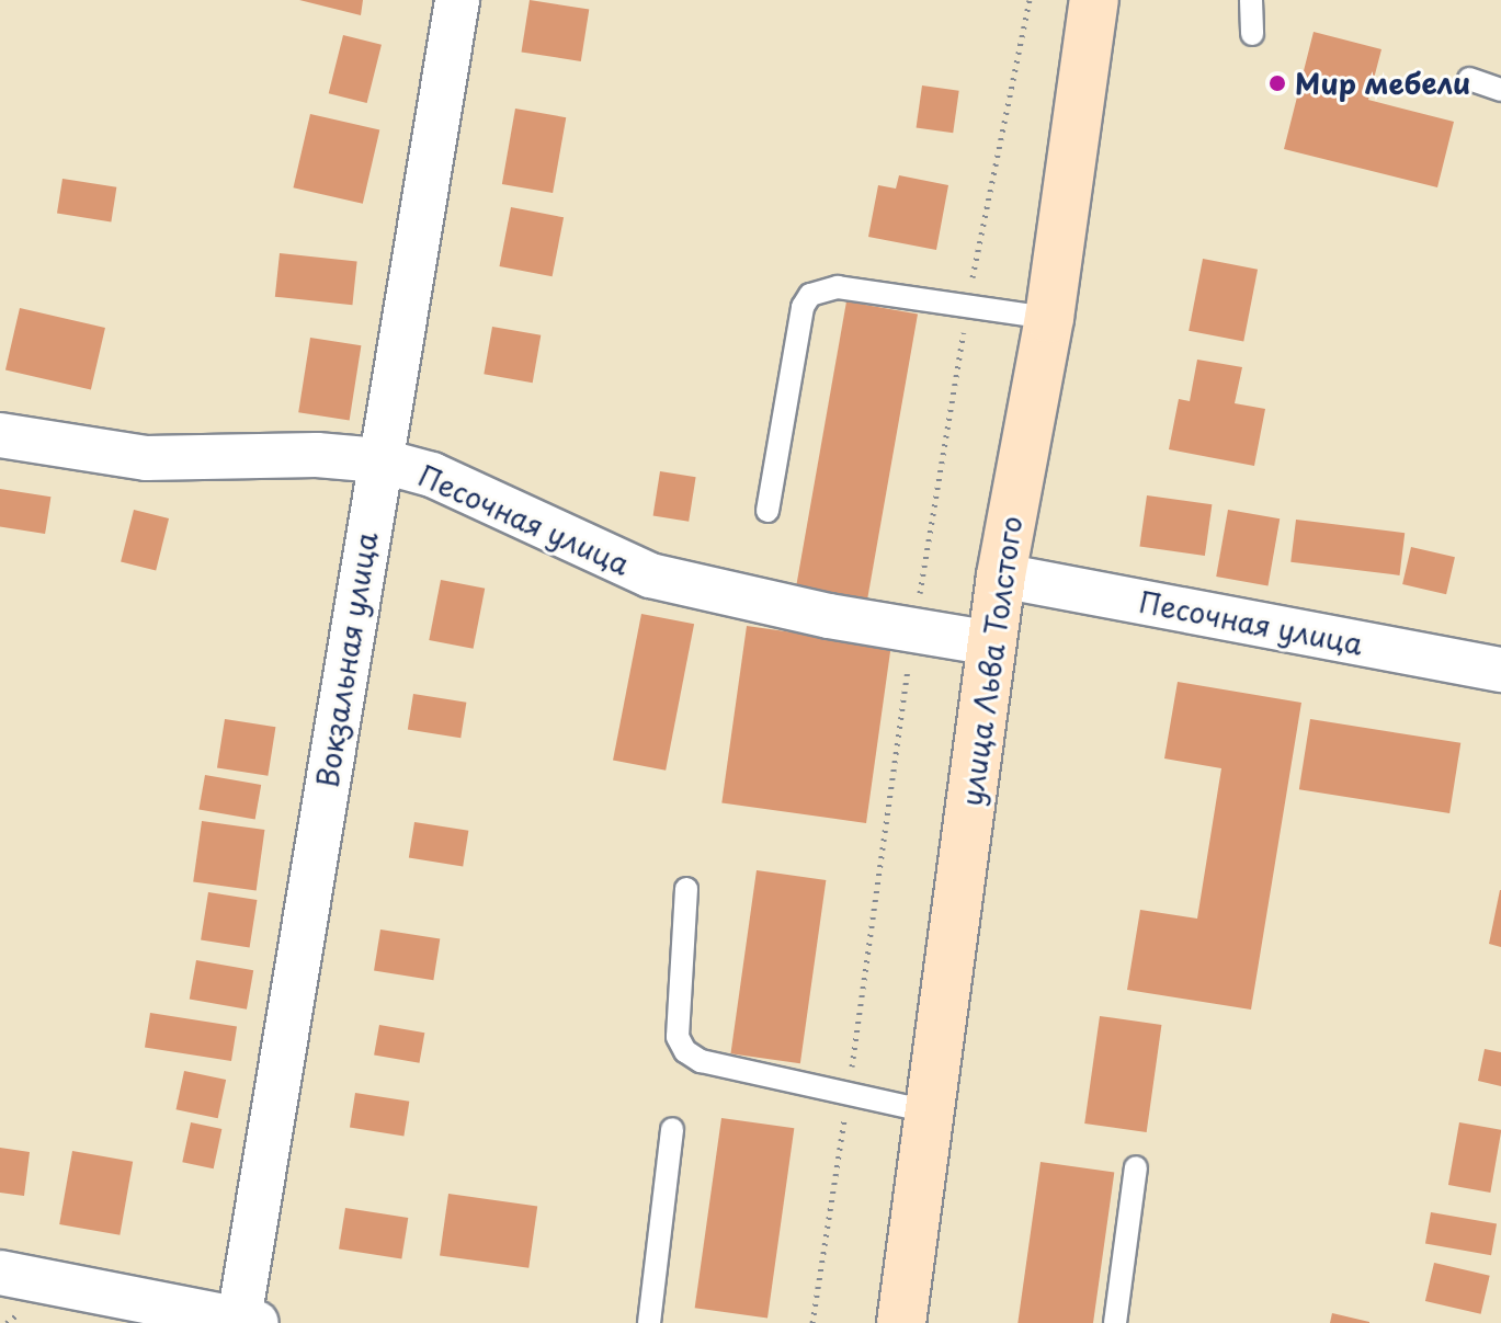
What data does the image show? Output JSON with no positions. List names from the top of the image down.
{
  "streets": {
    "main road": ["улица Льва Толстого"],
    "street": ["Песочная улица", "Вокзальная улица"]
  },
  "crossings": [
    ["Песочная улица", "Вокзальная улица"],
    ["Песочная улица", "улица Льва Толстого"]
  ],
  "places": ["Мир мебели"]
}
